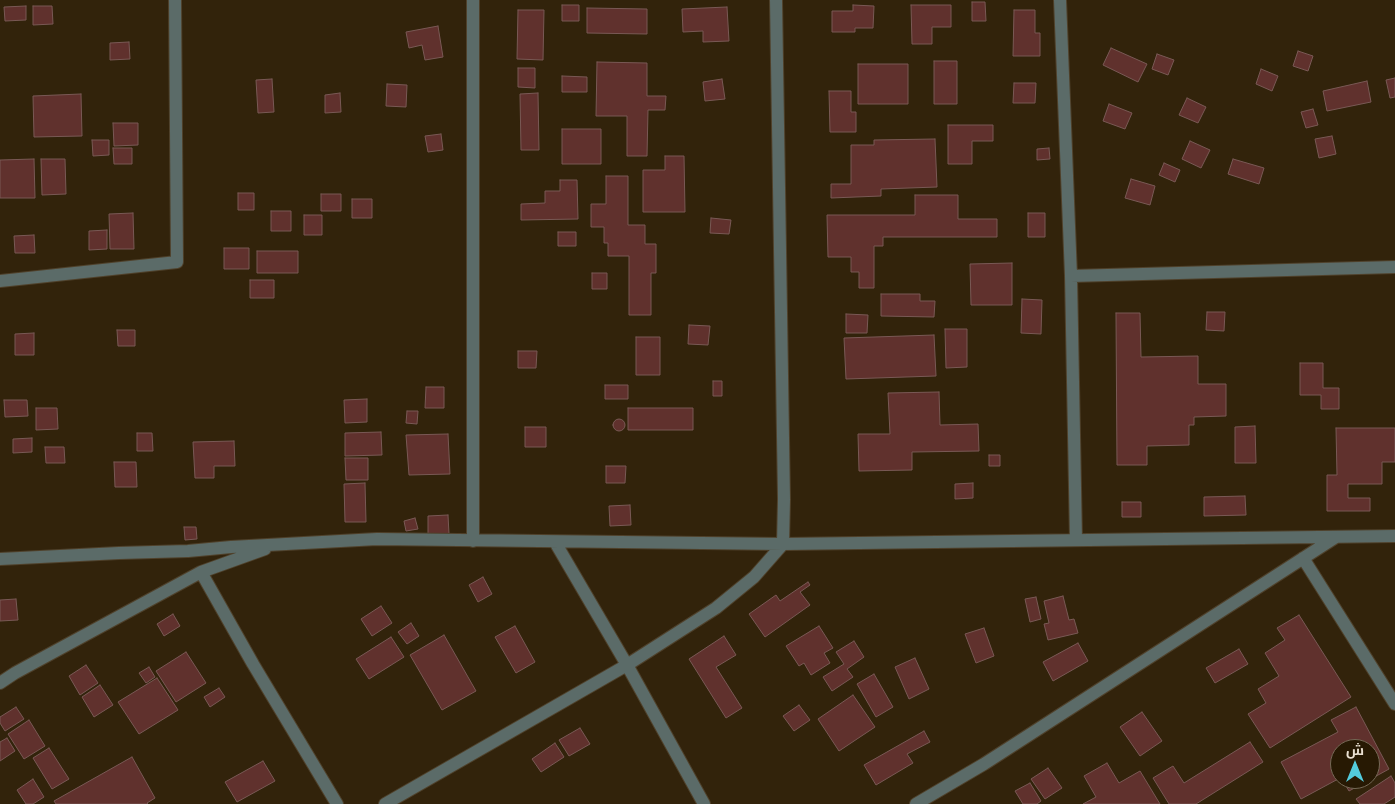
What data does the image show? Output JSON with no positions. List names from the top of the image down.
{
  "north": "top"
}
